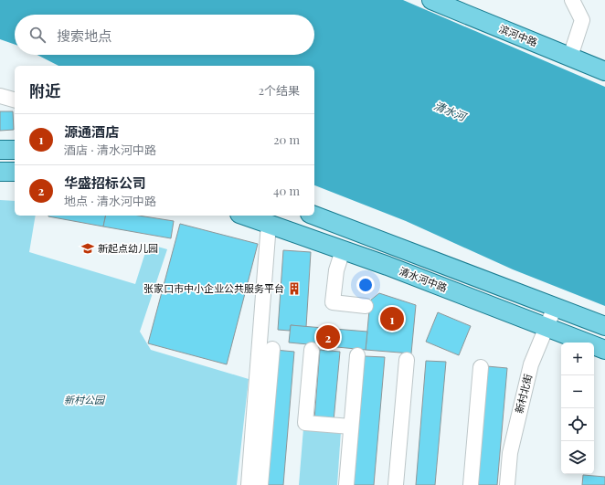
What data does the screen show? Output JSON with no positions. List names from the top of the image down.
{
  "streets": {
    "main road": ["滨河中路", "清水河中路"],
    "street": ["新村北街"]
  },
  "crossings": [
    ["清水河中路", "新村北街"]
  ],
  "water": ["清水河"],
  "parks": ["新村公园"],
  "places": {
    "school or university": ["新起点幼儿园"],
    "building": ["张家口市中小企业公共服务平台"]
  },
  "page": {
    "search": "搜索地点",
    "heading": ["附近", "2个结果"],
    "list": [
      {
        "mark": "1",
        "name": "源通酒店",
        "note": "酒店 · 清水河中路",
        "value": "20 m"
      },
      {
        "mark": "2",
        "name": "华盛招标公司",
        "note": "地点 · 清水河中路",
        "value": "40 m"
      }
    ],
    "pins": ["1", "2"],
    "map_buttons": ["+", "−"]
  }
}
